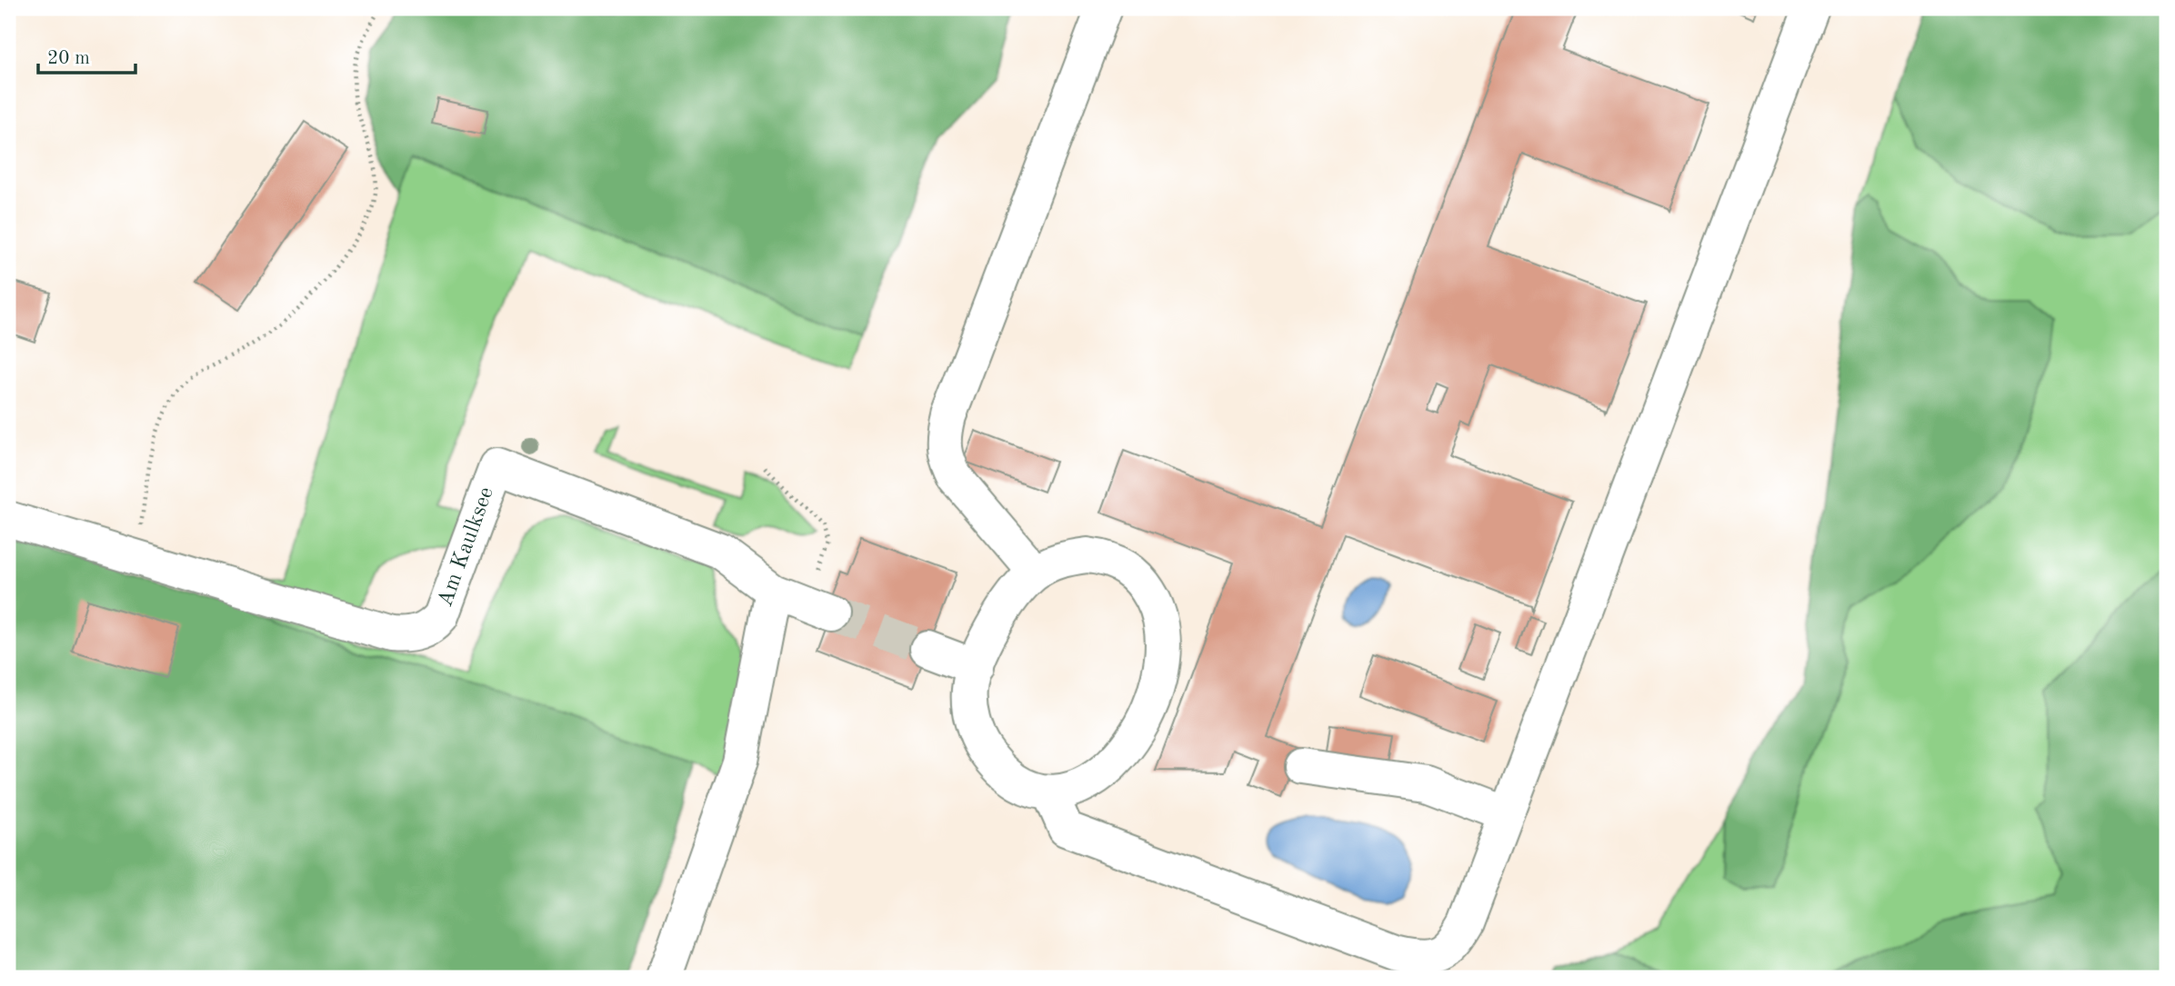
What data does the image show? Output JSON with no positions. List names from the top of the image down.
{
  "streets": {
    "lane": ["Am Kaulksee"]
  },
  "scale_bar": "20 m"
}
